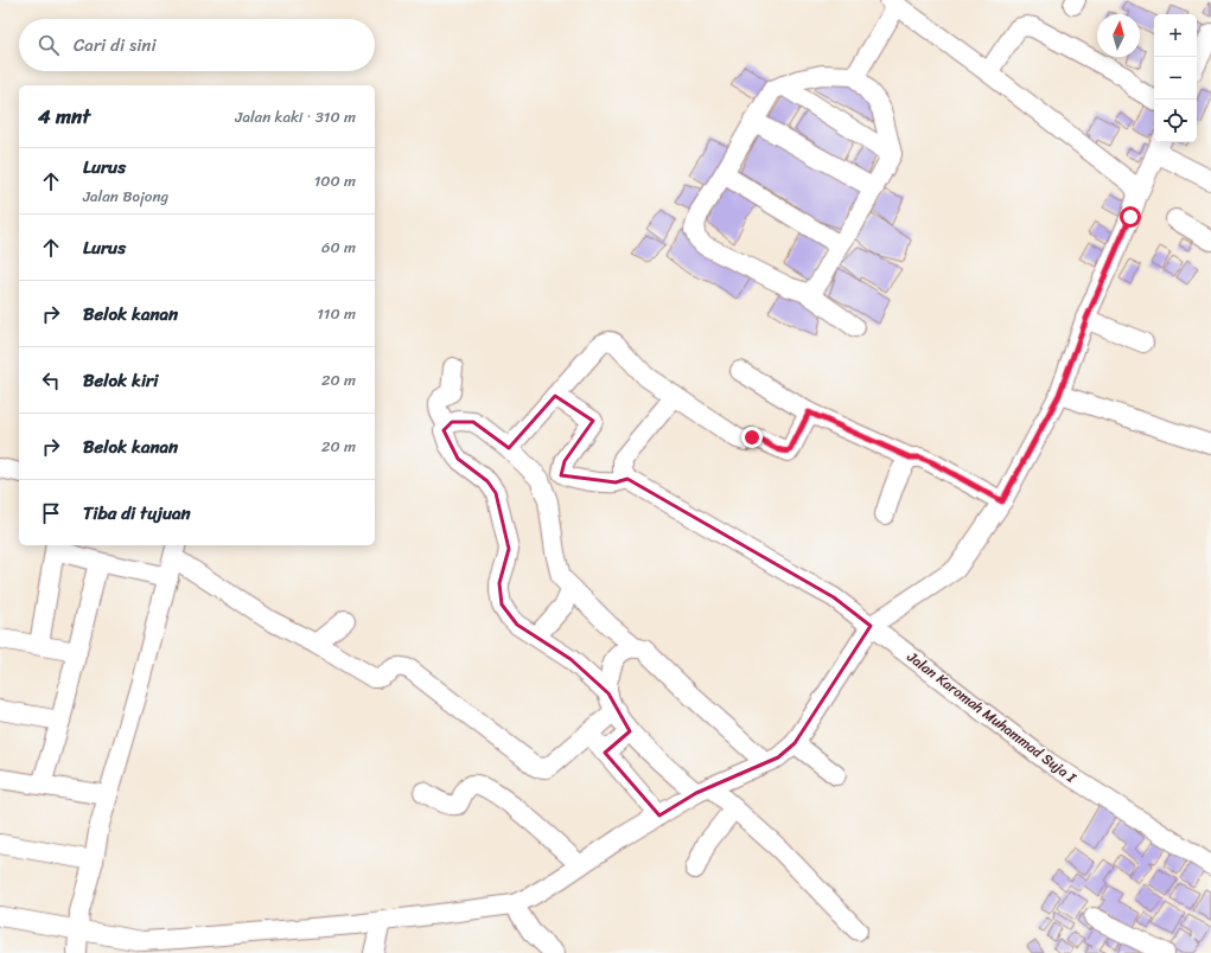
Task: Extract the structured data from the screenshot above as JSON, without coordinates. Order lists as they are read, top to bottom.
{
  "streets": {
    "street": ["Jalan Karomah Muhammad Suja I"]
  },
  "north": "top",
  "page": {
    "map_buttons": ["+", "−"],
    "search": "Cari di sini",
    "heading": ["4 mnt", "Jalan kaki · 310 m"],
    "list": [
      ["Lurus", "Jalan Bojong", "100 m"],
      ["Lurus", "60 m"],
      ["Belok kanan", "110 m"],
      ["Belok kiri", "20 m"],
      ["Belok kanan", "20 m"],
      "Tiba di tujuan"
    ]
  }
}
